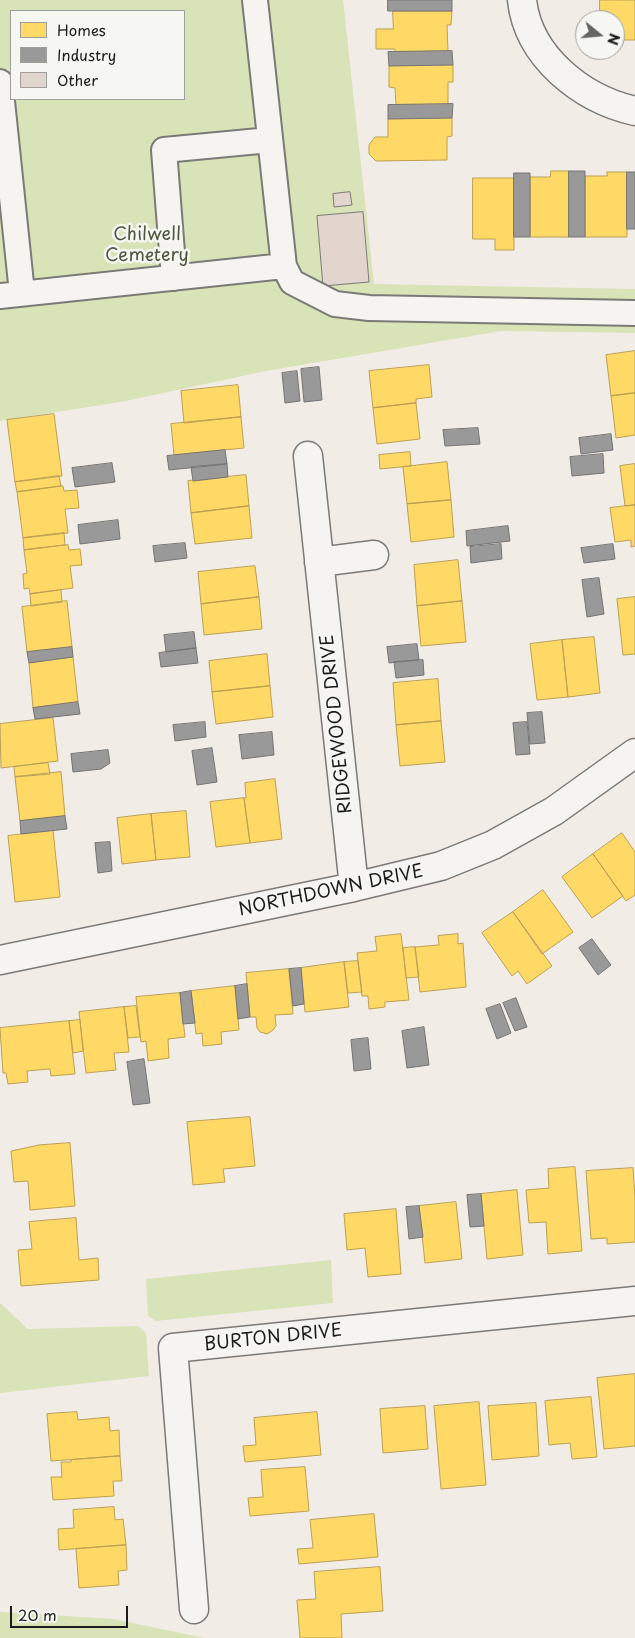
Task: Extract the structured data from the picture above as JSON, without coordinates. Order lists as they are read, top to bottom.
{
  "streets": {
    "street": ["RIDGEWOOD DRIVE", "NORTHDOWN DRIVE", "BURTON DRIVE"]
  },
  "crossings": [
    ["RIDGEWOOD DRIVE", "NORTHDOWN DRIVE"]
  ],
  "parks": ["Chilwell Cemetery"],
  "legend": ["Homes", "Industry", "Other"],
  "scale_bar": "20 m",
  "north": "right"
}
